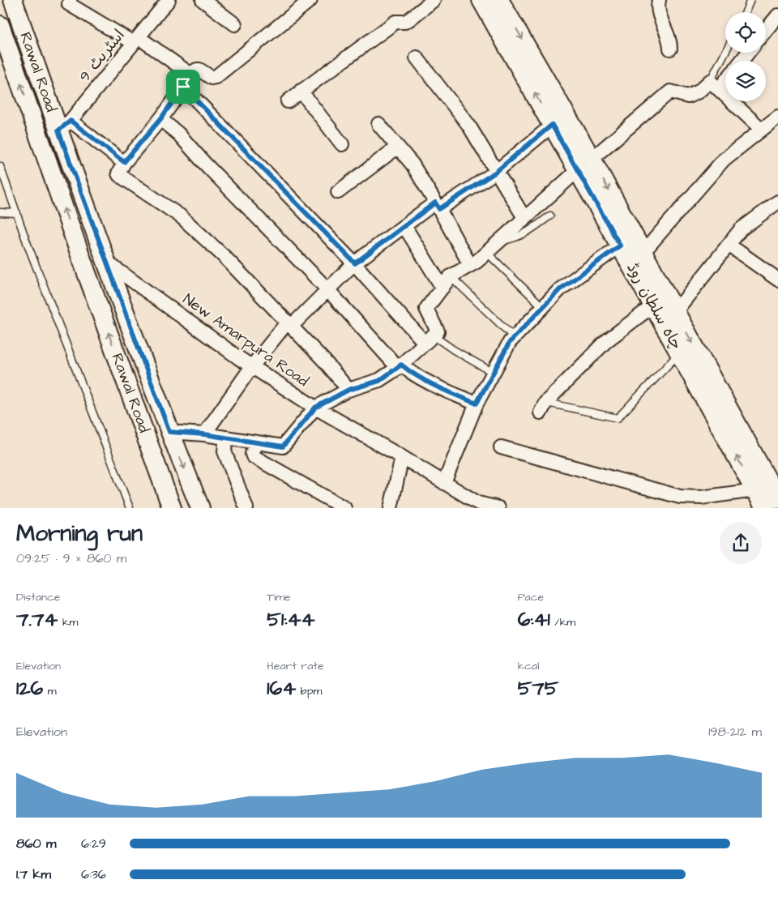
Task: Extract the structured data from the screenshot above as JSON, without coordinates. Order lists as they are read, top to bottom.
{
  "streets": {
    "main road": ["Rawal Road", "چاہ سلطان روڈ"],
    "street": ["اسٹریٹ 9", "New Amarpura Road"]
  },
  "crossings": [
    ["اسٹریٹ 9", "Rawal Road"],
    ["Rawal Road", "New Amarpura Road"]
  ],
  "page": {
    "heading": ["Morning run", "09:25 · 9 × 860 m"],
    "stats": [
      ["Distance", "7.74 km"],
      ["Time", "51:44"],
      ["Pace", "6:41 /km"],
      ["Elevation", "126 m"],
      ["Heart rate", "164 bpm"],
      ["kcal", "575"]
    ],
    "chart": ["Elevation", "198–212 m"],
    "list": [
      {
        "name": "860 m",
        "note": "6:29"
      },
      {
        "name": "1.7 km",
        "note": "6:36"
      }
    ]
  }
}
